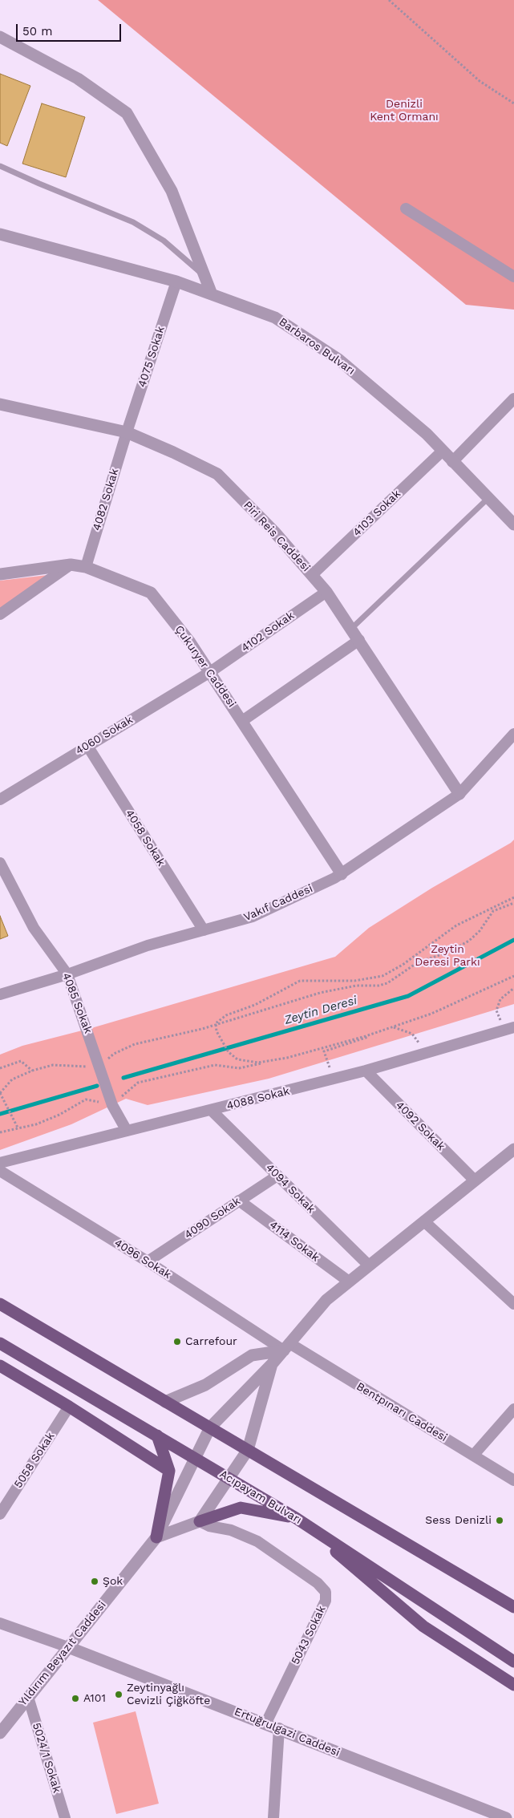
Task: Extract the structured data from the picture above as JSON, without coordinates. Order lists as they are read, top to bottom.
{
  "streets": {
    "main road": ["Acıpayam Bulvarı"],
    "street": [
      "Barbaros Bulvarı",
      "4075 Sokak",
      "4082 Sokak",
      "4103 Sokak",
      "Piri Reis Caddesi",
      "4102 Sokak",
      "Çukuryer Caddesi",
      "4060 Sokak",
      "4058 Sokak",
      "Vakıf Caddesi",
      "4085 Sokak",
      "4088 Sokak",
      "4092 Sokak",
      "4094 Sokak",
      "4090 Sokak",
      "4114 Sokak",
      "4096 Sokak",
      "Bentpınarı Caddesi",
      "5058 Sokak",
      "5043 Sokak",
      "Yıldırım Beyazıt Caddesi",
      "Ertuğrulgazi Caddesi",
      "5024/1 Sokak"
    ]
  },
  "crossings": [
    ["Barbaros Bulvarı", "4075 Sokak"],
    ["Barbaros Bulvarı", "4103 Sokak"],
    ["4075 Sokak", "4082 Sokak"],
    ["4075 Sokak", "Piri Reis Caddesi"],
    ["4082 Sokak", "Piri Reis Caddesi"],
    ["4082 Sokak", "Çukuryer Caddesi"],
    ["4103 Sokak", "Piri Reis Caddesi"],
    ["Piri Reis Caddesi", "4102 Sokak"],
    ["Piri Reis Caddesi", "Vakıf Caddesi"],
    ["4102 Sokak", "Çukuryer Caddesi"],
    ["4102 Sokak", "4060 Sokak"],
    ["Çukuryer Caddesi", "4060 Sokak"],
    ["Çukuryer Caddesi", "Vakıf Caddesi"],
    ["4060 Sokak", "4058 Sokak"],
    ["4058 Sokak", "Vakıf Caddesi"],
    ["Vakıf Caddesi", "4085 Sokak"],
    ["4085 Sokak", "4088 Sokak"],
    ["4088 Sokak", "4092 Sokak"],
    ["4088 Sokak", "4094 Sokak"],
    ["4092 Sokak", "Yıldırım Beyazıt Caddesi"],
    ["4094 Sokak", "4090 Sokak"],
    ["4094 Sokak", "Yıldırım Beyazıt Caddesi"],
    ["4090 Sokak", "4114 Sokak"],
    ["4090 Sokak", "4096 Sokak"],
    ["4114 Sokak", "Yıldırım Beyazıt Caddesi"],
    ["4096 Sokak", "Bentpınarı Caddesi"],
    ["4096 Sokak", "Yıldırım Beyazıt Caddesi"],
    ["Bentpınarı Caddesi", "Yıldırım Beyazıt Caddesi"],
    ["Acıpayam Bulvarı", "Yıldırım Beyazıt Caddesi"],
    ["5043 Sokak", "Ertuğrulgazi Caddesi"],
    ["Yıldırım Beyazıt Caddesi", "Ertuğrulgazi Caddesi"],
    ["Yıldırım Beyazıt Caddesi", "5024/1 Sokak"]
  ],
  "water": ["Zeytin Deresi"],
  "parks": ["Denizli Kent Ormanı", "Zeytin Deresi Parkı"],
  "places": [
    "Carrefour",
    "Sess Denizli",
    "Şok",
    "Zeytinyağlı Cevizli Çiğköfte",
    "A101"
  ],
  "scale_bar": "50 m"
}
